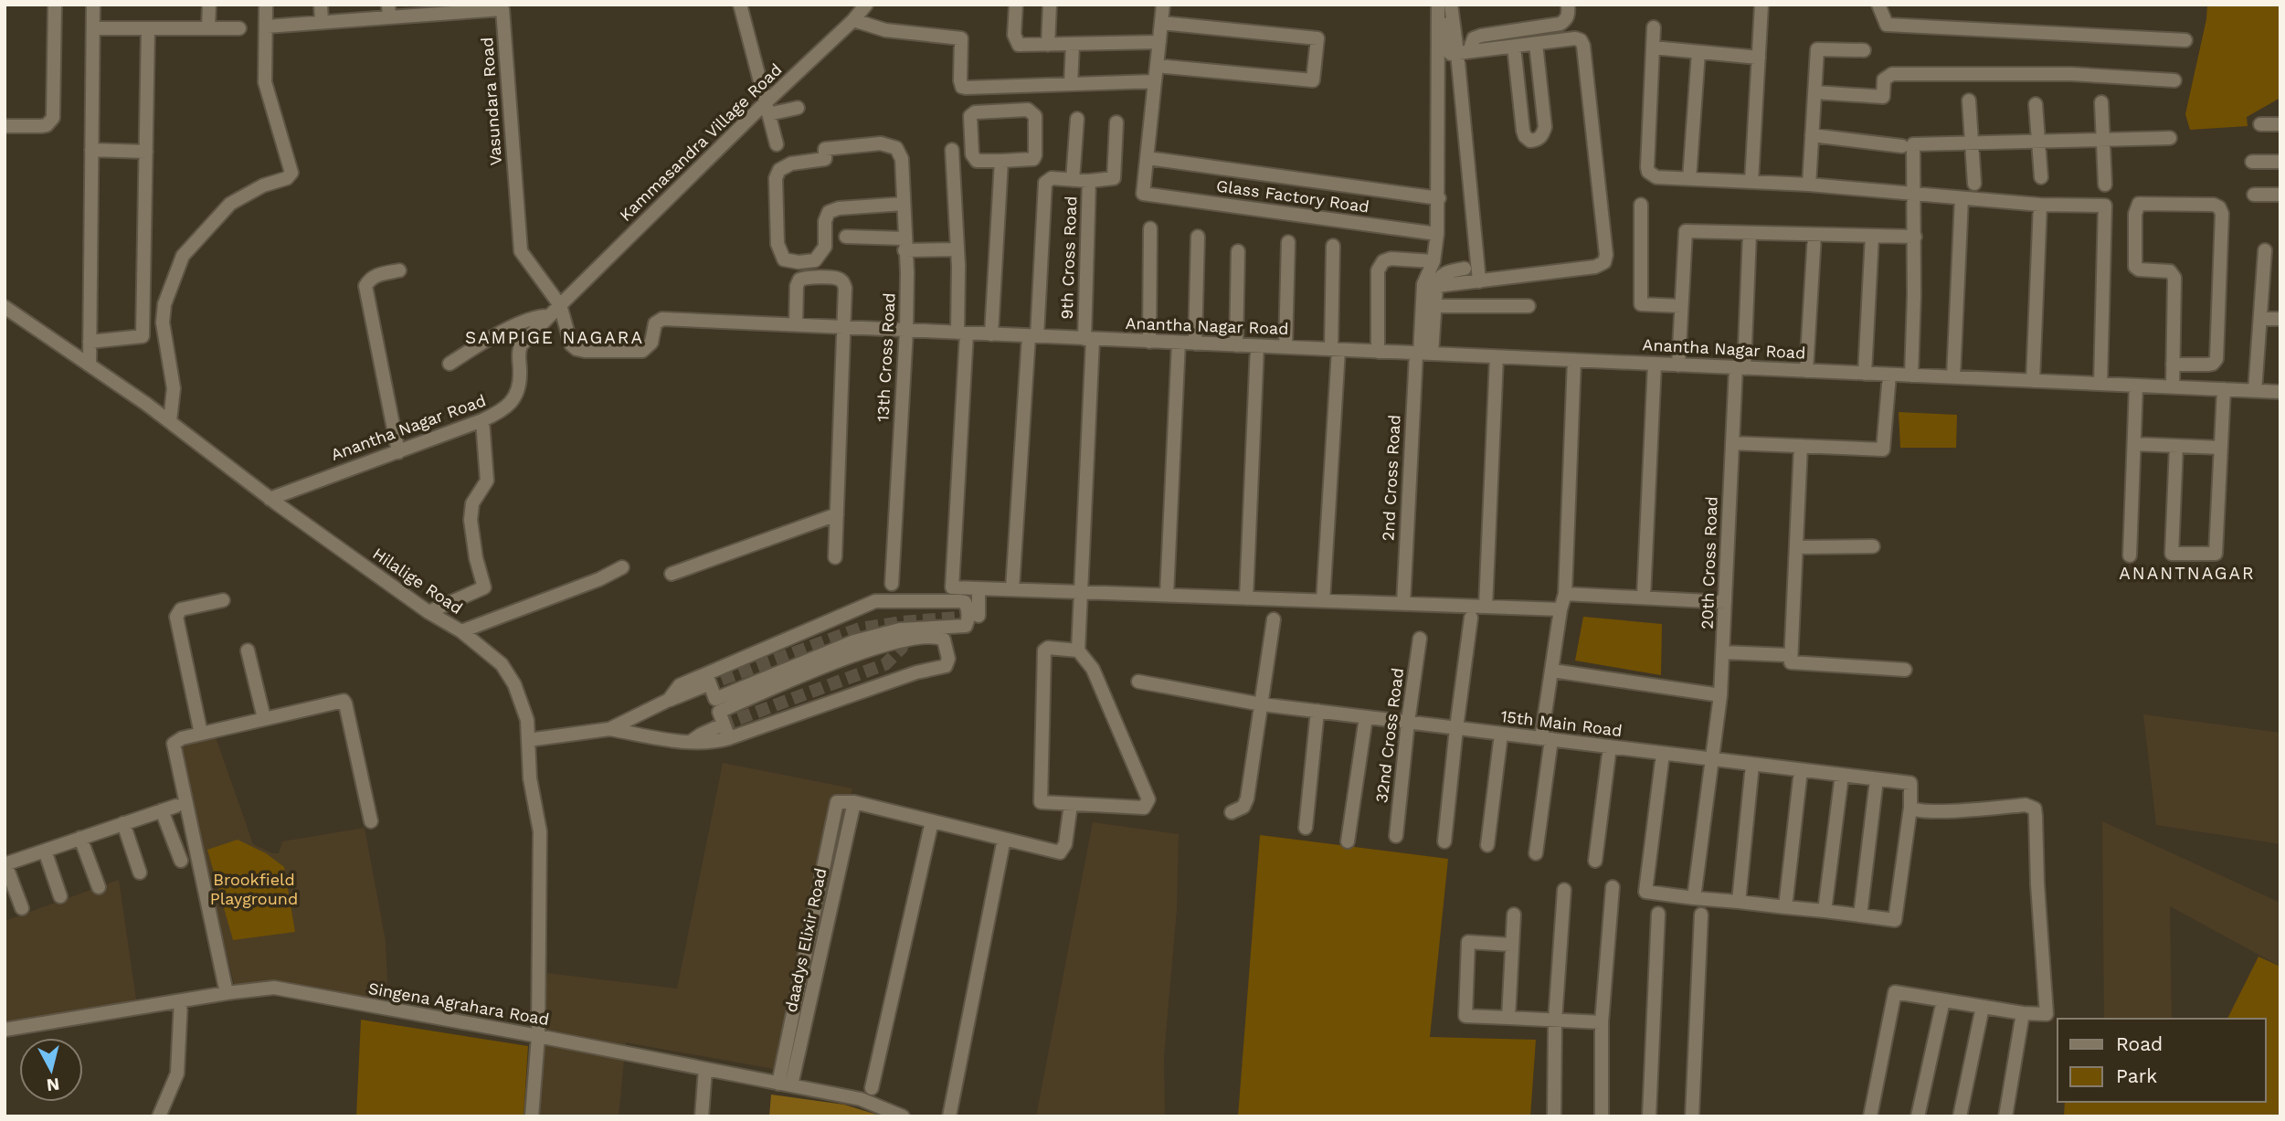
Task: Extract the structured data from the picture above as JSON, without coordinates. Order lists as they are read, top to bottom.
{
  "streets": {
    "street": [
      "Vasundara Road",
      "Kammasandra Village Road",
      "Glass Factory Road",
      "9th Cross Road",
      "Anantha Nagar Road",
      "13th Cross Road",
      "2nd Cross Road",
      "20th Cross Road",
      "Hilalige Road",
      "15th Main Road",
      "32nd Cross Road",
      "daadys Elixir Road",
      "Singena Agrahara Road"
    ]
  },
  "crossings": [
    ["Vasundara Road", "Kammasandra Village Road"],
    ["Vasundara Road", "Anantha Nagar Road"],
    ["Kammasandra Village Road", "Anantha Nagar Road"],
    ["9th Cross Road", "Anantha Nagar Road"],
    ["Anantha Nagar Road", "13th Cross Road"],
    ["Anantha Nagar Road", "2nd Cross Road"],
    ["Anantha Nagar Road", "20th Cross Road"],
    ["Anantha Nagar Road", "Hilalige Road"],
    ["20th Cross Road", "15th Main Road"],
    ["Hilalige Road", "Singena Agrahara Road"],
    ["15th Main Road", "32nd Cross Road"],
    ["daadys Elixir Road", "Singena Agrahara Road"]
  ],
  "districts": ["SAMPIGE NAGARA", "ANANTNAGAR"],
  "parks": ["Brookfield Playground"],
  "legend": ["Road", "Park"],
  "north": "bottom"
}
